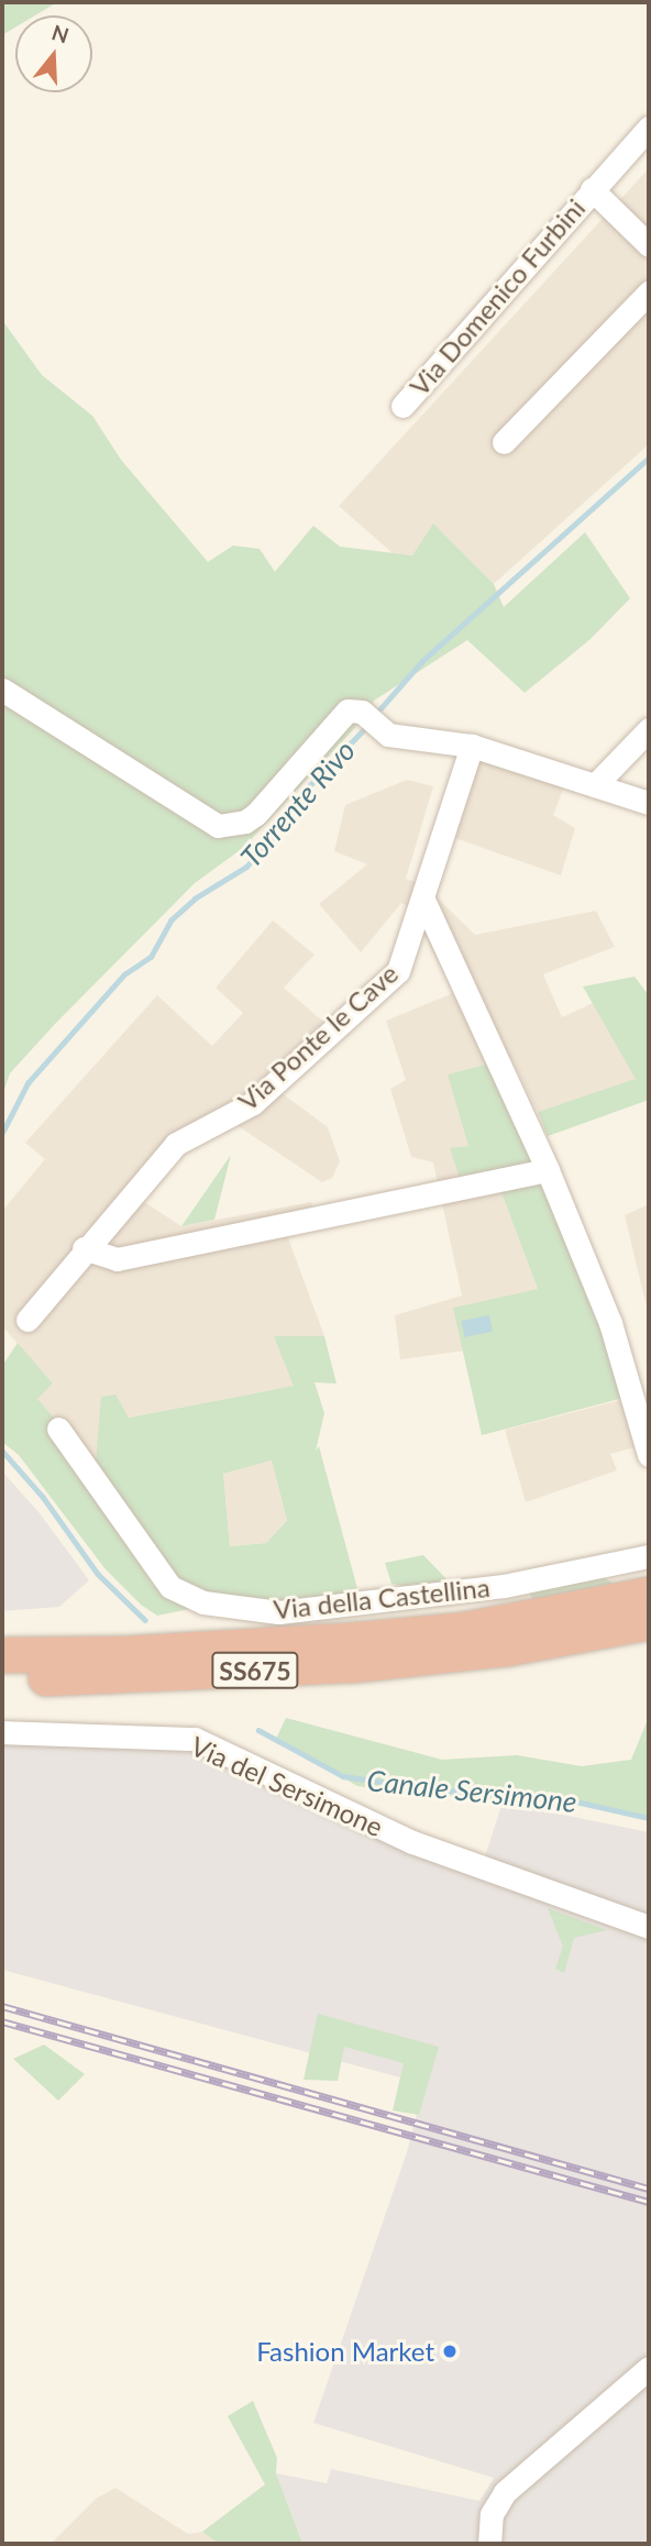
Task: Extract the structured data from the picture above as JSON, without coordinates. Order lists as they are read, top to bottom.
{
  "streets": {
    "highway": ["SS675"],
    "street": [
      "Via Domenico Furbini",
      "Via Ponte le Cave",
      "Via della Castellina",
      "Via del Sersimone"
    ]
  },
  "water": ["Torrente Rivo", "Canale Sersimone"],
  "places": ["Fashion Market"],
  "north": "top"
}
